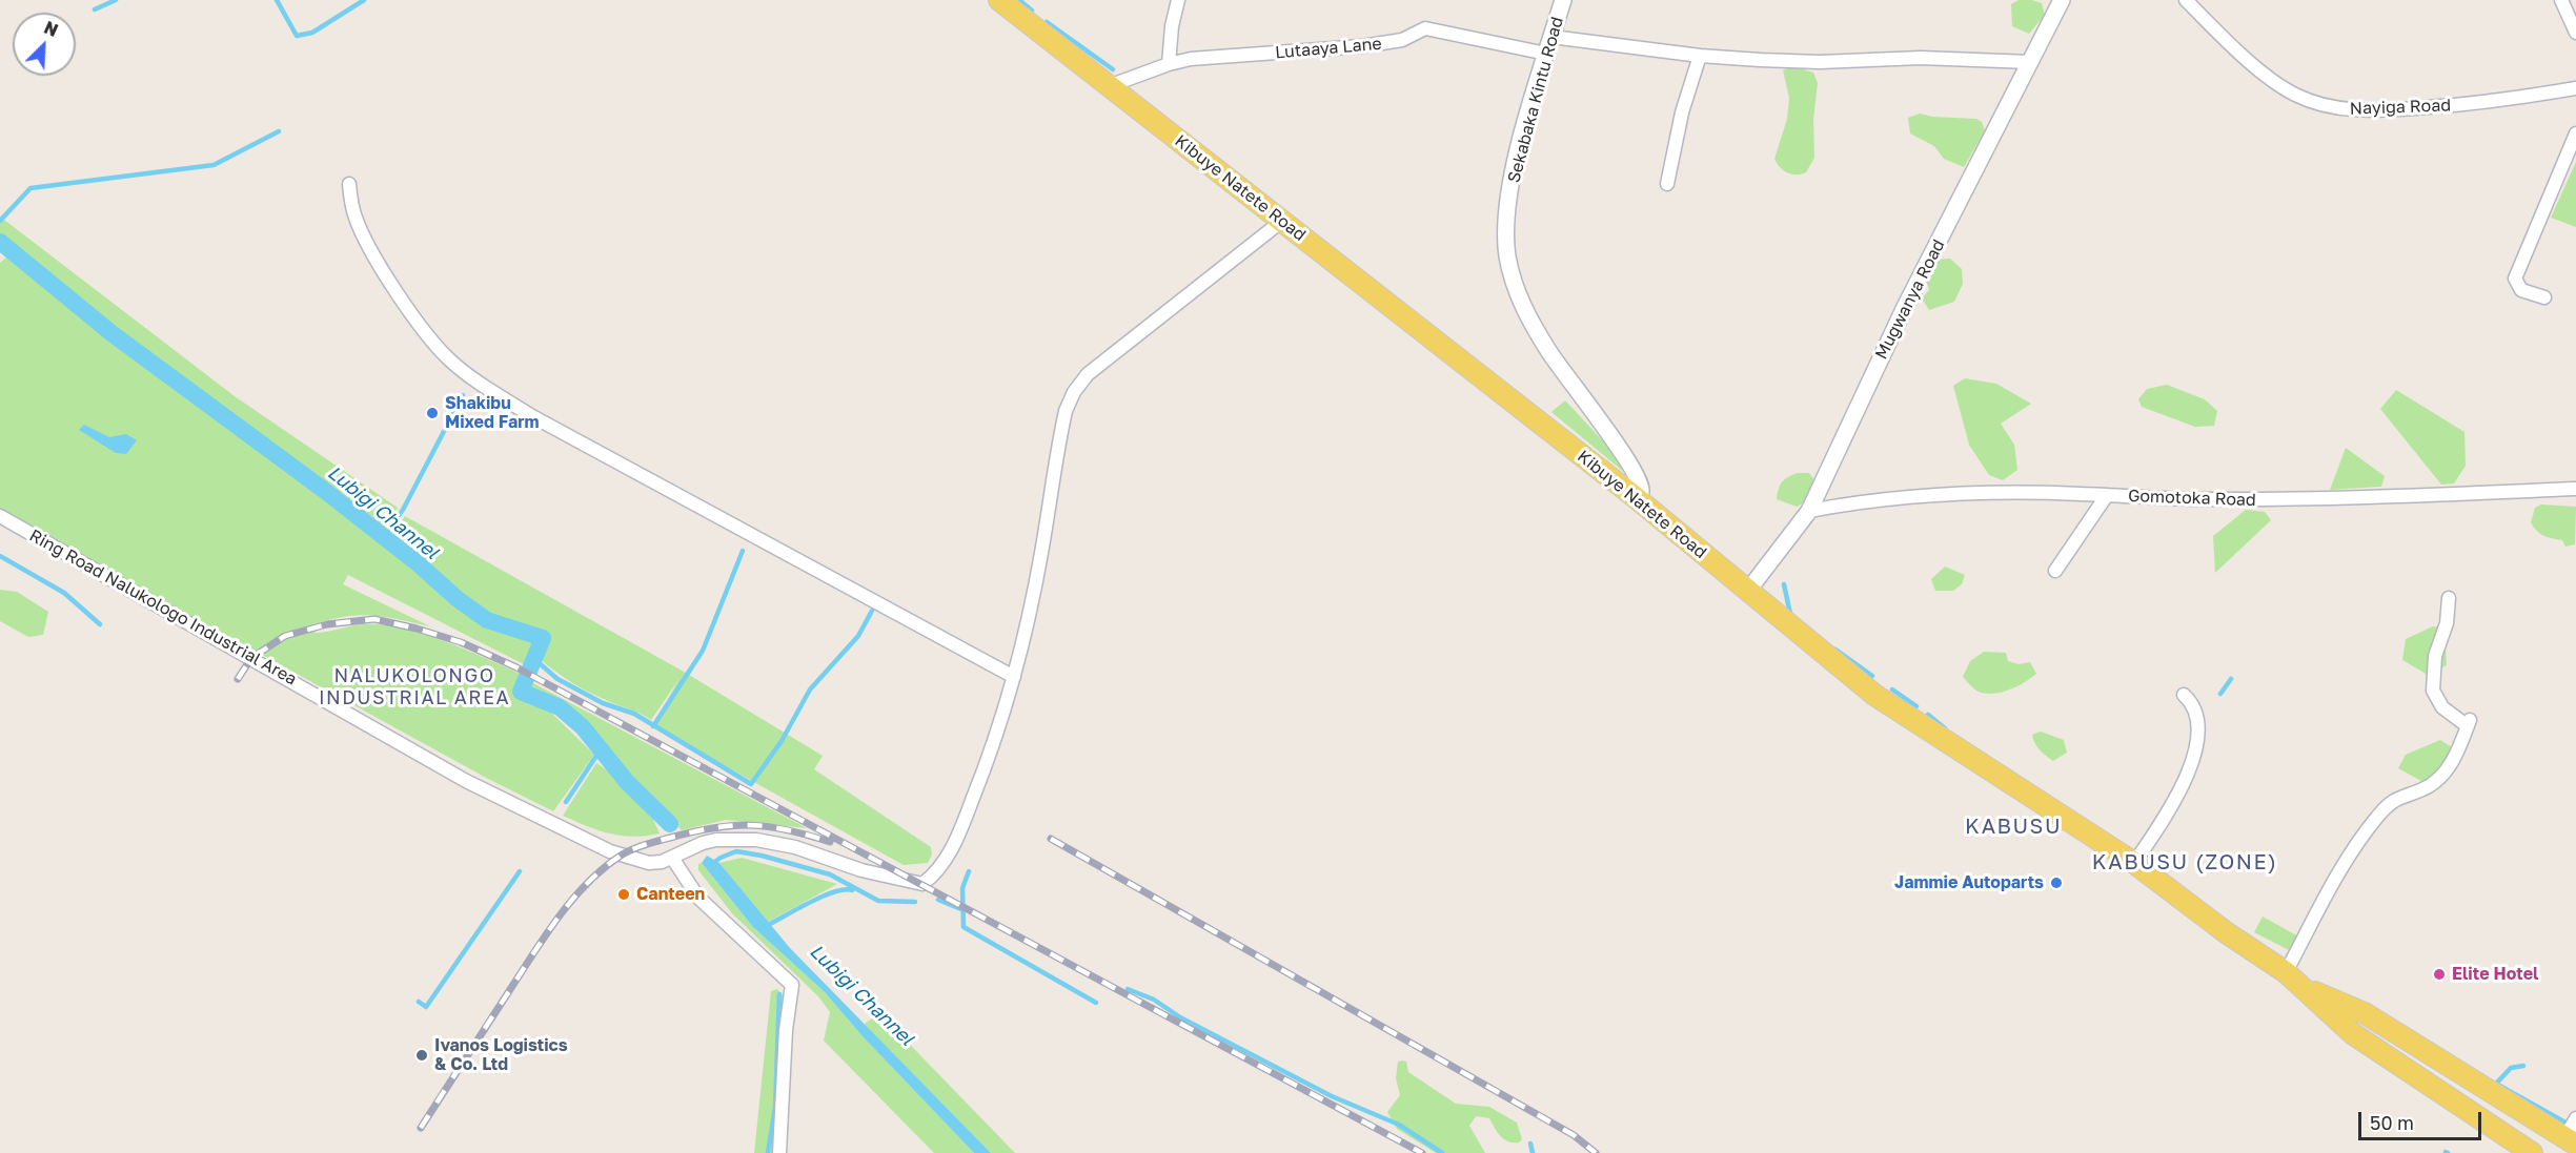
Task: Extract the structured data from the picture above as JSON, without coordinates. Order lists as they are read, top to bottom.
{
  "streets": {
    "main road": ["Kibuye Natete Road"],
    "street": [
      "Lutaaya Lane",
      "Sekabaka Kintu Road",
      "Nayiga Road",
      "Mugwanya Road",
      "Gomotoka Road",
      "Ring Road Nalukologo Industrial Area"
    ]
  },
  "crossings": [
    ["Lutaaya Lane", "Sekabaka Kintu Road"],
    ["Lutaaya Lane", "Kibuye Natete Road"],
    ["Sekabaka Kintu Road", "Kibuye Natete Road"],
    ["Kibuye Natete Road", "Mugwanya Road"],
    ["Kibuye Natete Road", "Ring Road Nalukologo Industrial Area"],
    ["Mugwanya Road", "Gomotoka Road"]
  ],
  "districts": ["NALUKOLONGO INDUSTRIAL AREA", "KABUSU", "KABUSU (ZONE)"],
  "water": ["Lubigi Channel"],
  "places": [
    "Shakibu Mixed Farm",
    "Jammie Autoparts",
    "Canteen",
    "Elite Hotel",
    "Ivanos Logistics & Co. Ltd"
  ],
  "scale_bar": "50 m",
  "north": "top right"
}
